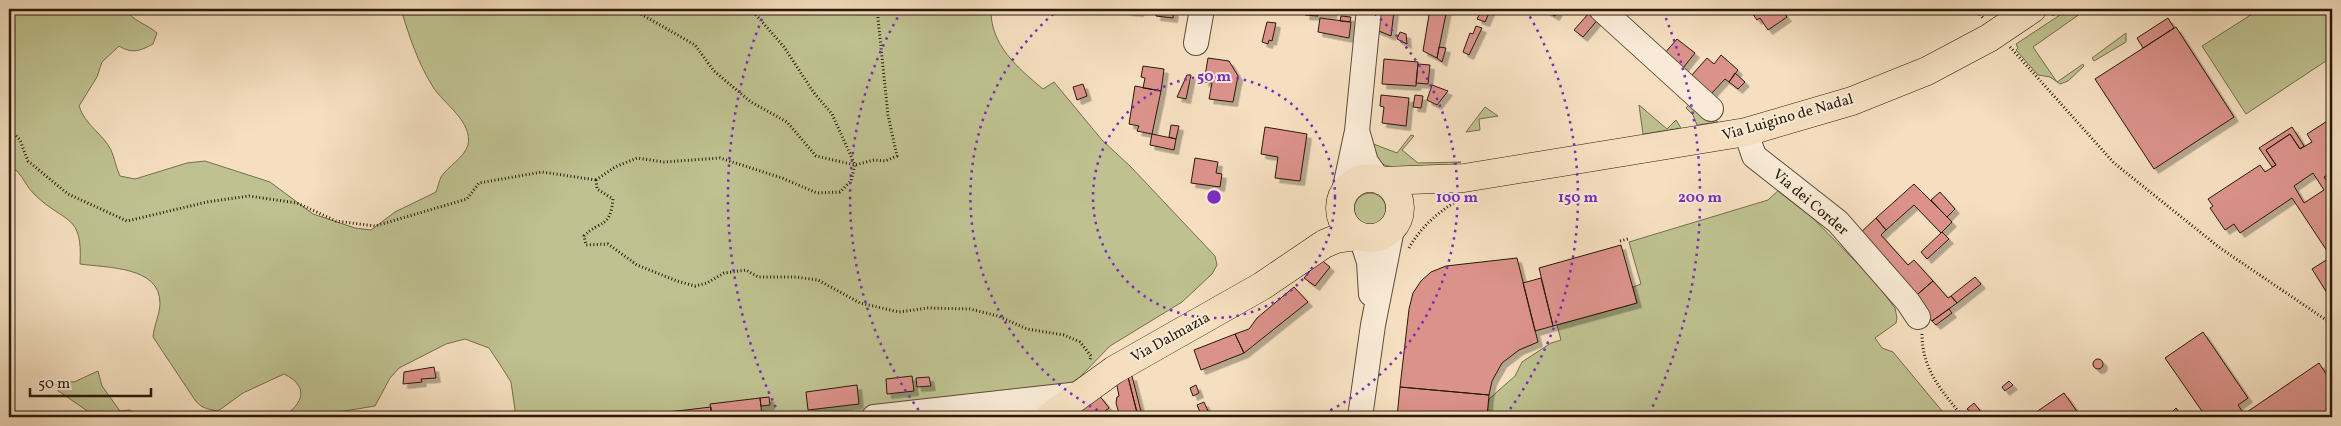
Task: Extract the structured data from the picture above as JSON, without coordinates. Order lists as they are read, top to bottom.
{
  "streets": {
    "main road": ["Via Luigino de Nadal", "Via Dalmazia"],
    "street": ["Via dei Corder"]
  },
  "crossings": [
    ["Via Luigino de Nadal", "Via dei Corder"],
    ["Via Luigino de Nadal", "Via Dalmazia"]
  ],
  "scale_bar": "50 m",
  "rings": [
    "50 m",
    "100 m",
    "150 m",
    "200 m"
  ]
}
